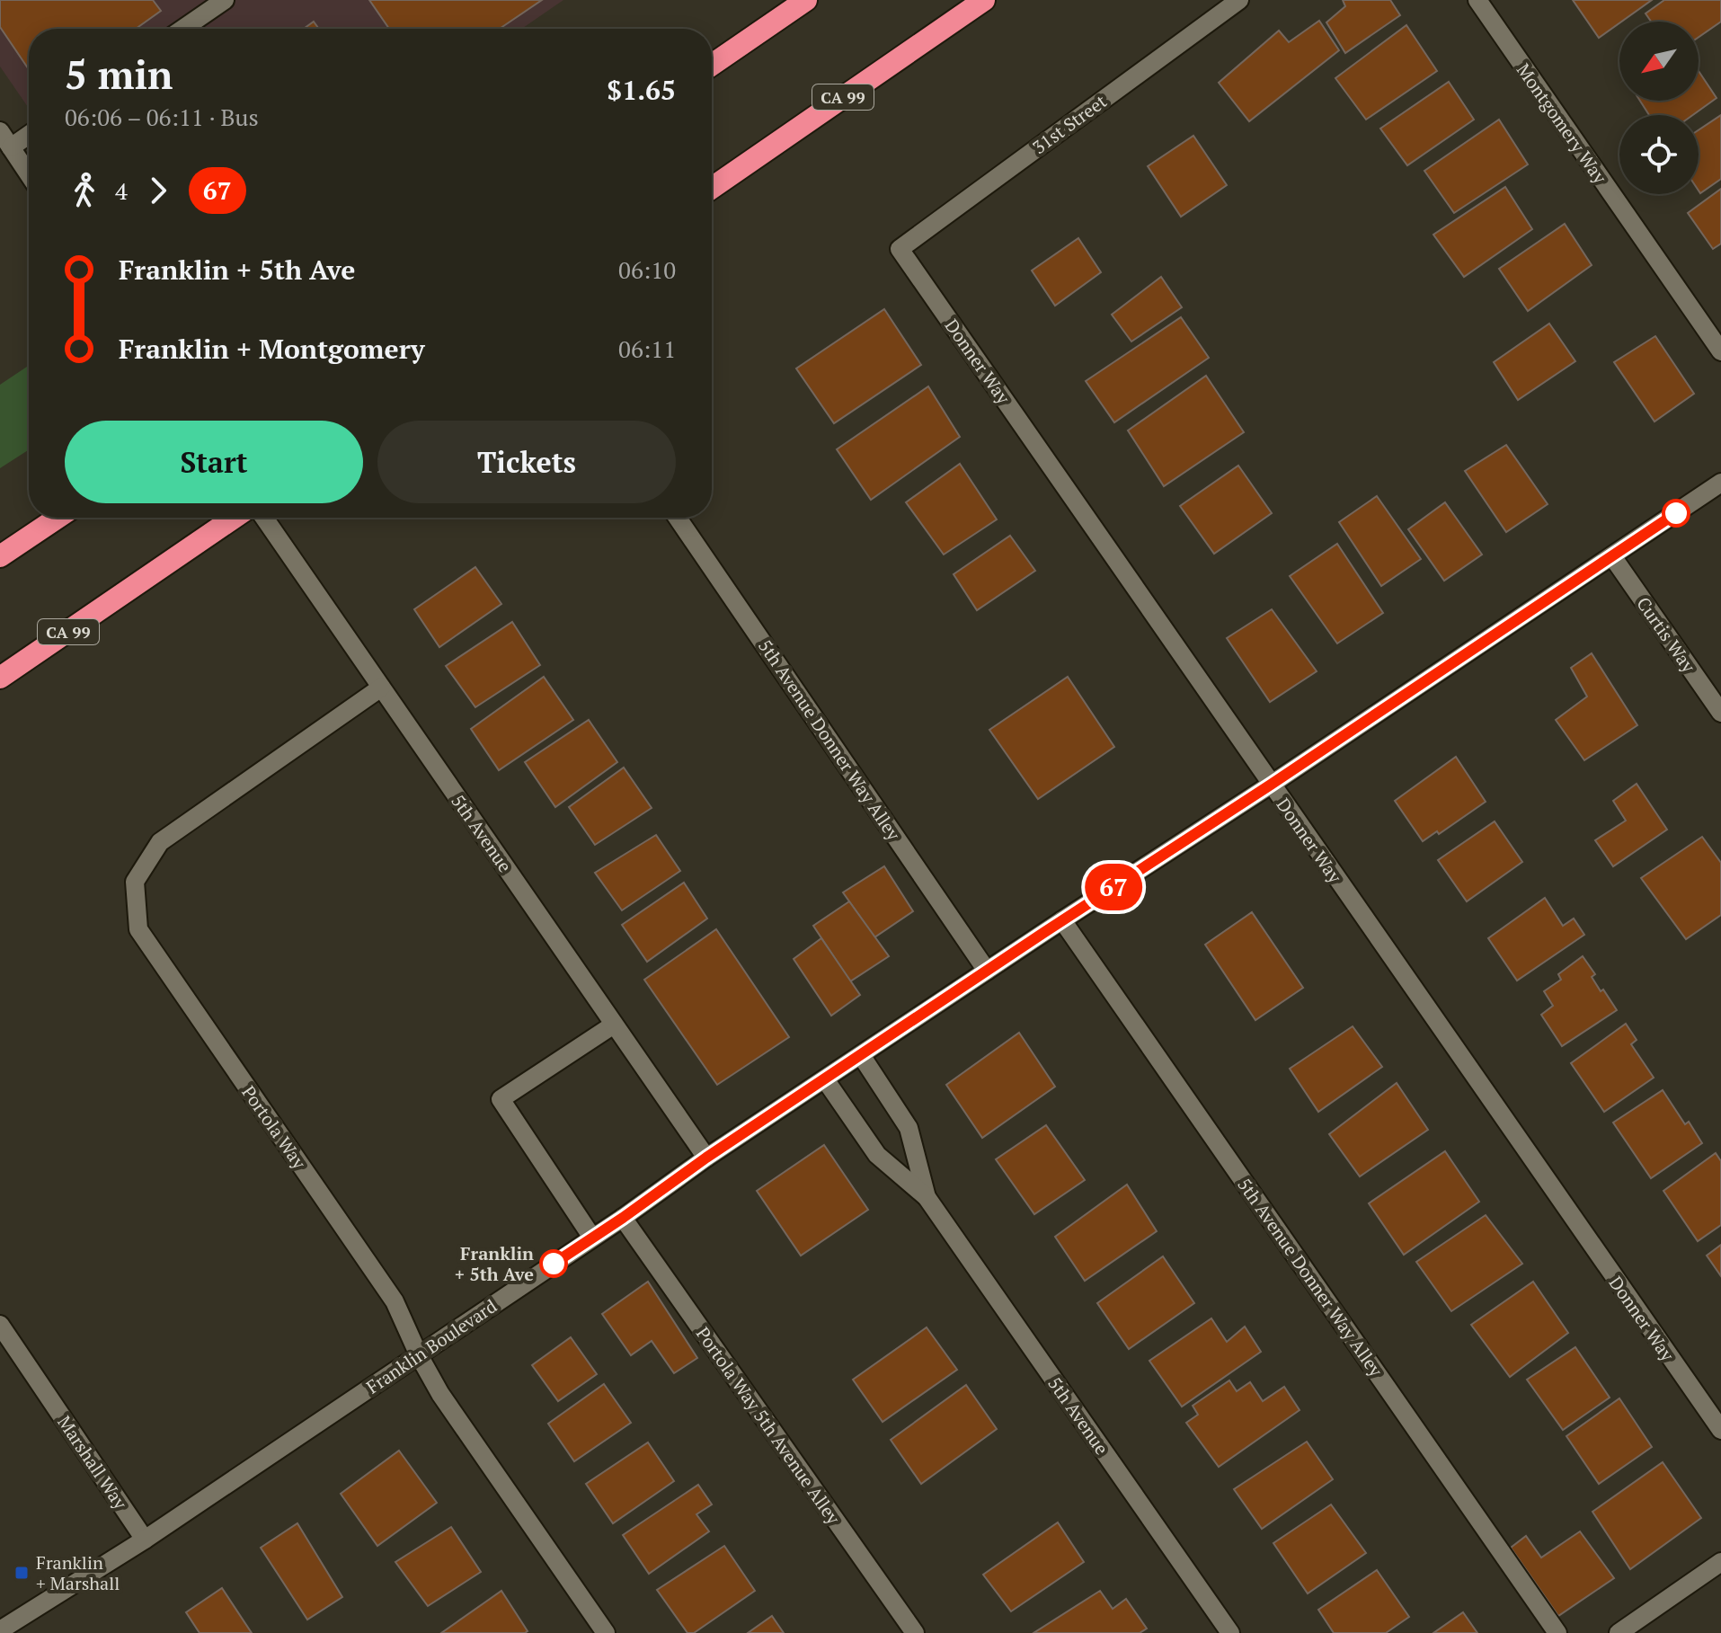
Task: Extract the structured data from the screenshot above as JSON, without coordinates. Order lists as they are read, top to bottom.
{
  "streets": {
    "highway": ["CA 99"],
    "street": [
      "Montgomery Way",
      "31st Street",
      "Donner Way",
      "Curtis Way",
      "5th Avenue Donner Way Alley",
      "5th Avenue",
      "Portola Way",
      "Franklin Boulevard",
      "Portola Way 5th Avenue Alley",
      "Marshall Way"
    ]
  },
  "crossings": [
    ["31st Street", "Donner Way"],
    ["Donner Way", "Franklin Boulevard"],
    ["Curtis Way", "Franklin Boulevard"],
    ["5th Avenue Donner Way Alley", "Franklin Boulevard"],
    ["5th Avenue", "Portola Way"],
    ["5th Avenue", "Franklin Boulevard"],
    ["Portola Way", "Franklin Boulevard"],
    ["Franklin Boulevard", "Portola Way 5th Avenue Alley"],
    ["Franklin Boulevard", "Marshall Way"]
  ],
  "places": {
    "other": ["Franklin + 5th Ave"],
    "transit": ["Franklin + Marshall"]
  },
  "lines": ["bus line 67"],
  "north": "bottom left",
  "page": {
    "on_map": "67",
    "heading": ["5 min", "06:06 – 06:11 · Bus", "$1.65"],
    "legs": ["4", "67"],
    "list": [
      {
        "name": "Franklin + 5th Ave",
        "value": "06:10"
      },
      {
        "name": "Franklin + Montgomery",
        "value": "06:11"
      }
    ],
    "buttons": ["Start", "Tickets"]
  }
}
